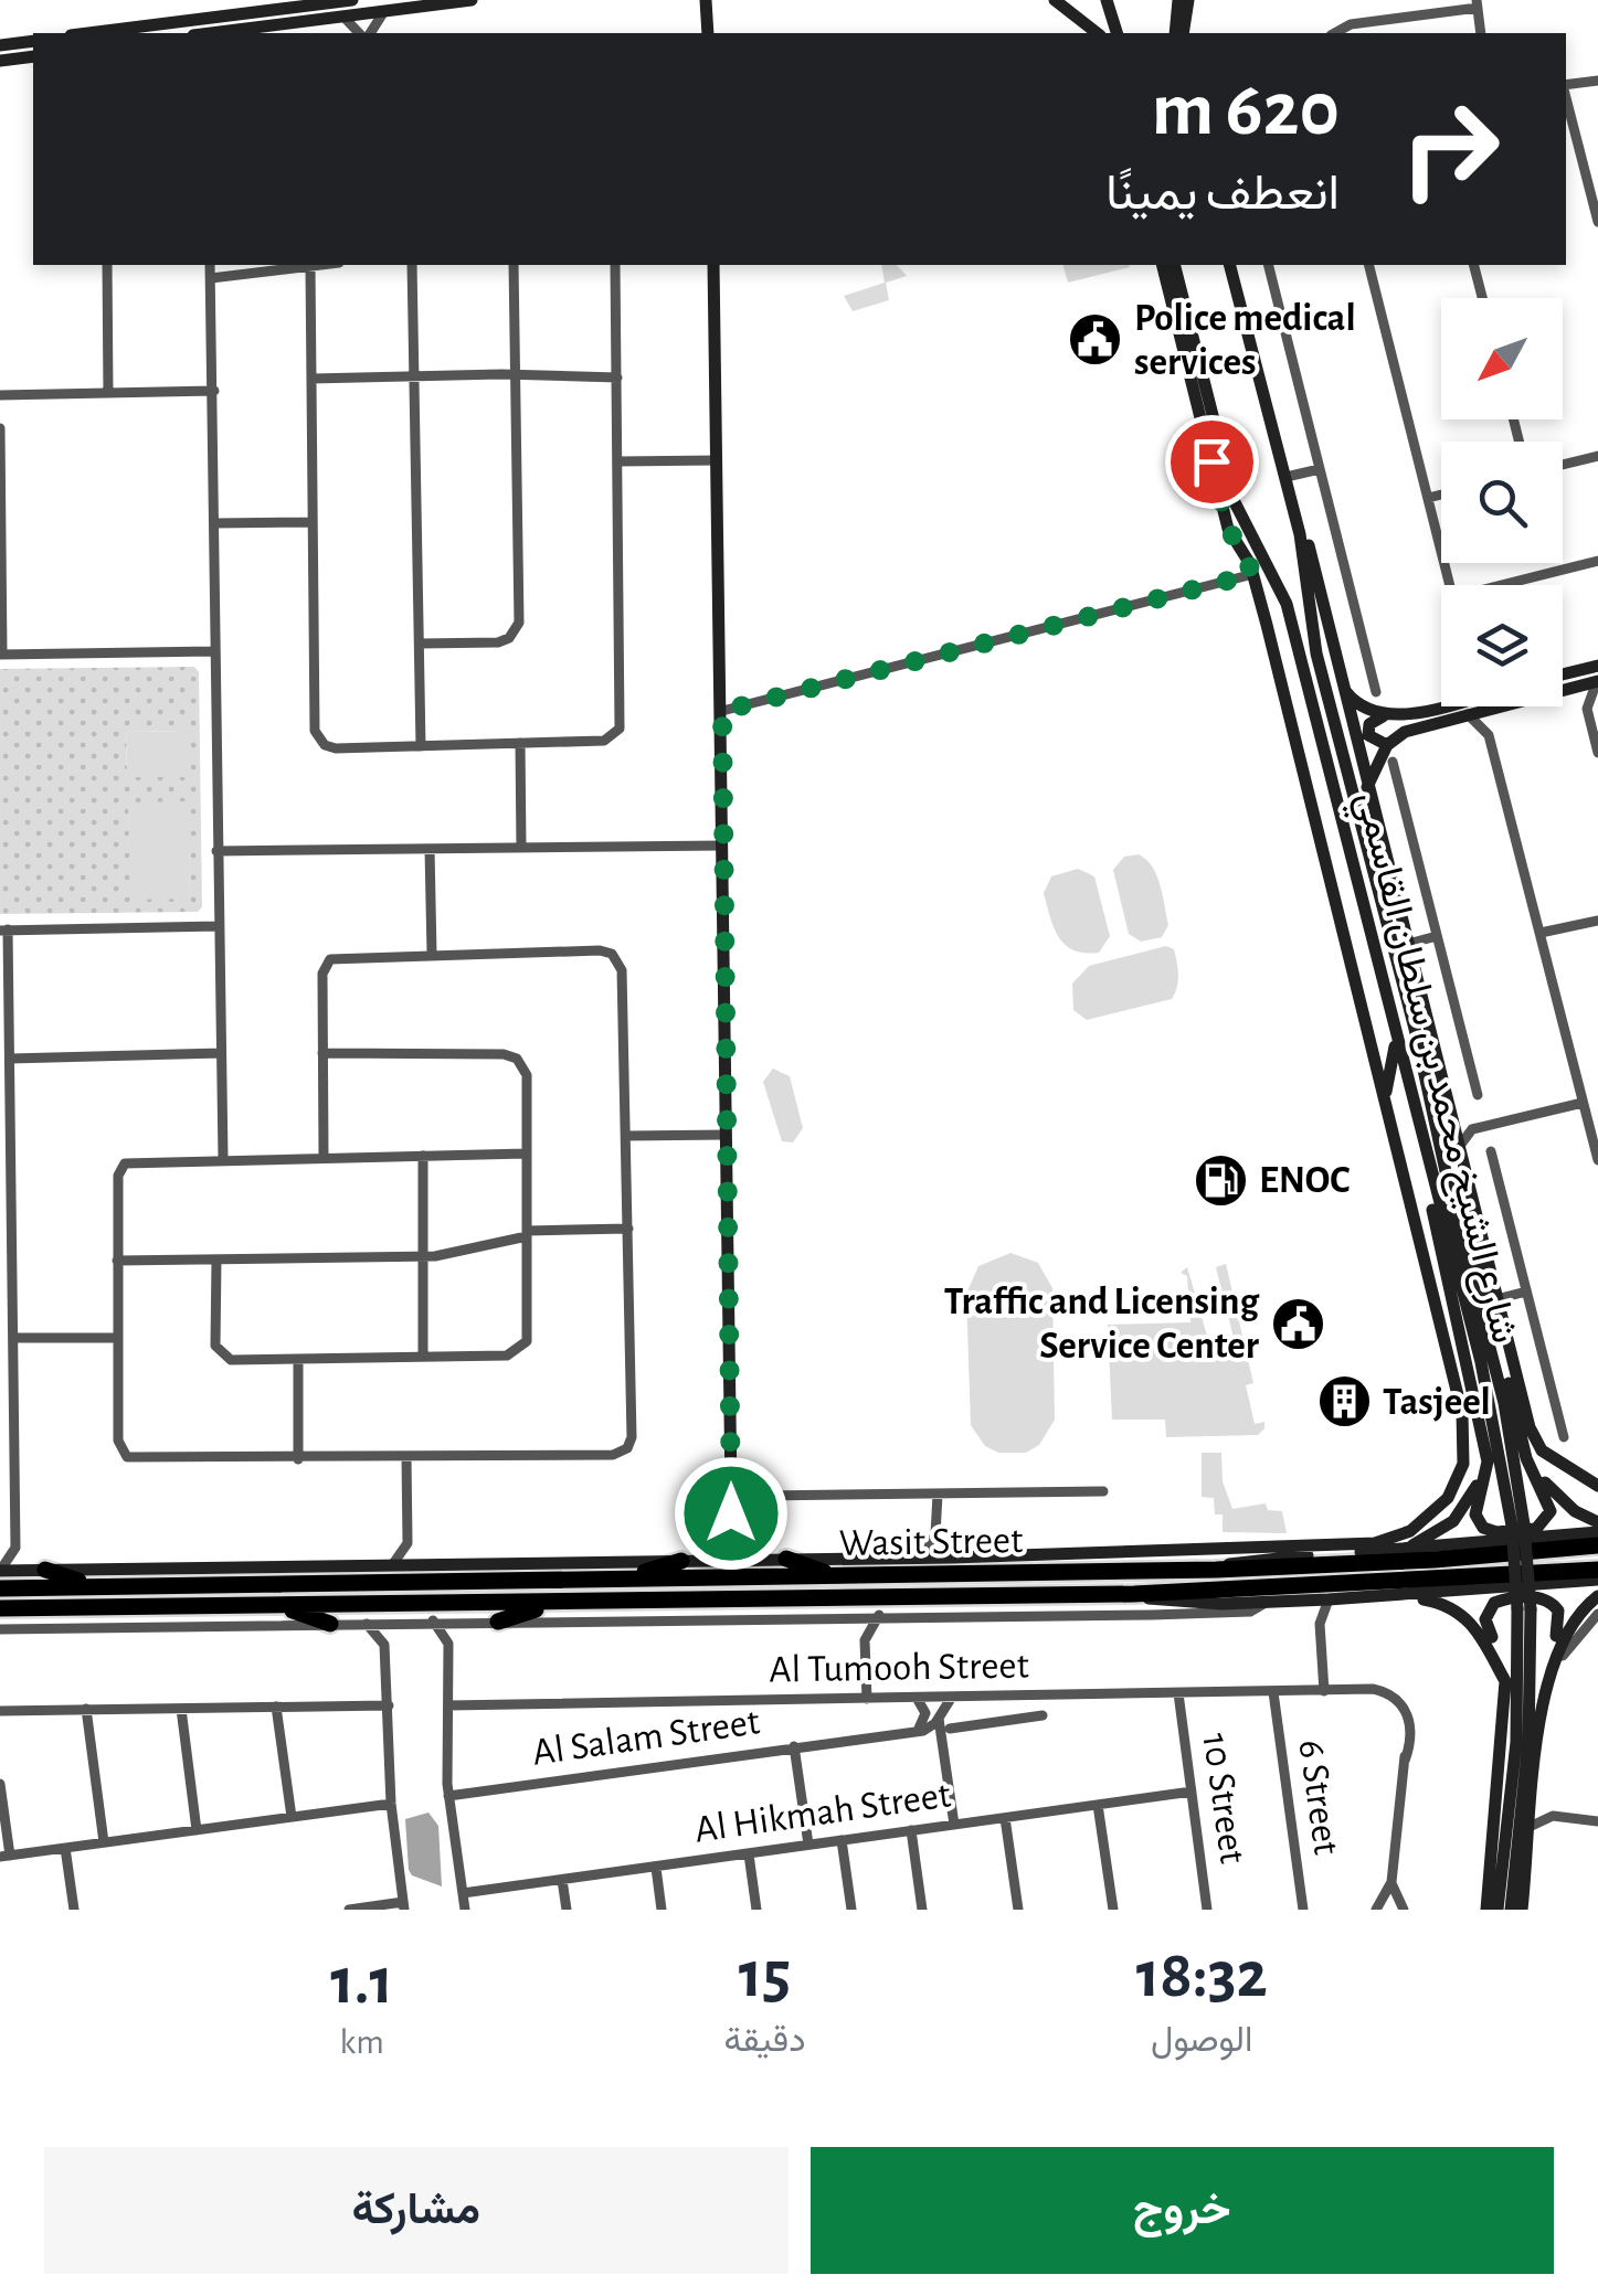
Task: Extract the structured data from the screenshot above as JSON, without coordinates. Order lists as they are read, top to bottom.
{
  "streets": {
    "highway": ["Wasit Street"],
    "street": [
      "شارع الشيخ محمد بن سلطان القاسمي",
      "Al Tumooh Street",
      "Al Salam Street",
      "6 Street",
      "10 Street",
      "Al Hikmah Street"
    ]
  },
  "crossings": [
    ["Al Tumooh Street", "6 Street"],
    ["Al Tumooh Street", "10 Street"],
    ["10 Street", "Al Hikmah Street"]
  ],
  "places": {
    "public building": ["Police medical services", "Traffic and Licensing Service Center"],
    "fuel station": ["ENOC"],
    "building": ["Tasjeel"]
  },
  "north": "bottom left",
  "page": {
    "turn": ["620 m", "انعطف يمينًا"],
    "eta": [
      "18:32",
      "الوصول",
      "15",
      "دقيقة",
      "1.1",
      "km"
    ],
    "buttons": ["خروج", "مشاركة"]
  }
}
